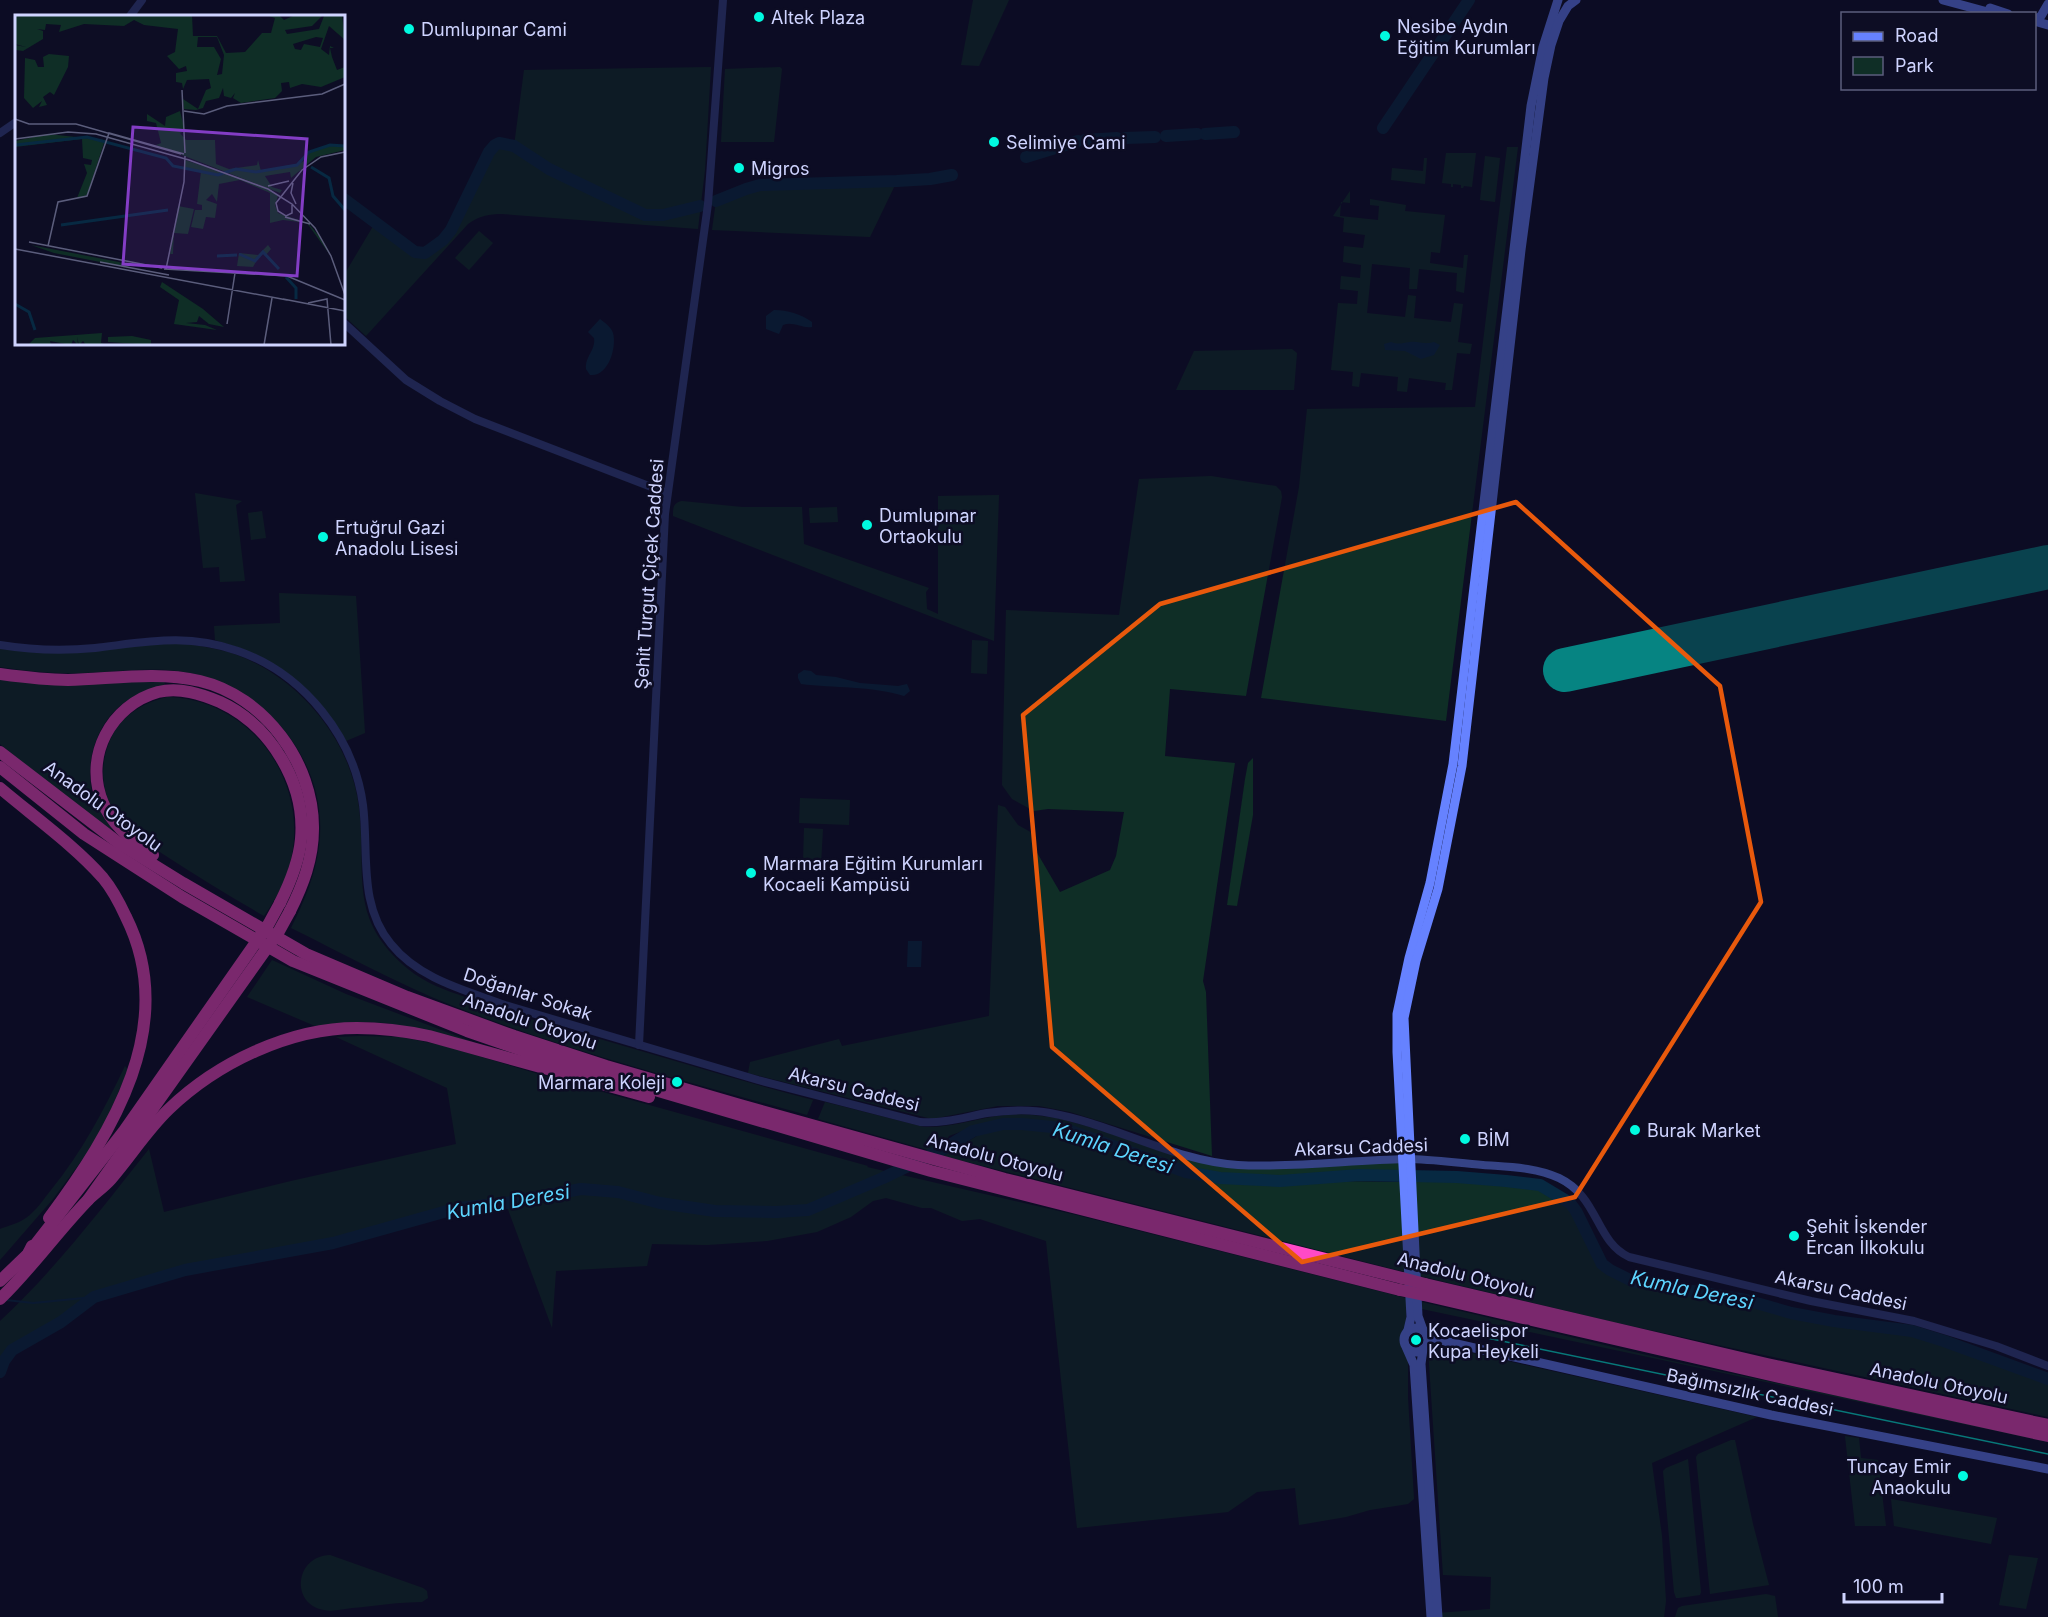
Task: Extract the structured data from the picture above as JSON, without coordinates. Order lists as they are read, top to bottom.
{
  "streets": {
    "highway": ["Anadolu Otoyolu"],
    "main road": ["Bağımsızlık Caddesi"],
    "street": ["Şehit Turgut Çiçek Caddesi", "Doğanlar Sokak", "Akarsu Caddesi"]
  },
  "crossings": [
    ["Şehit Turgut Çiçek Caddesi", "Doğanlar Sokak"],
    ["Şehit Turgut Çiçek Caddesi", "Akarsu Caddesi"],
    ["Doğanlar Sokak", "Akarsu Caddesi"]
  ],
  "water": ["Kumla Deresi"],
  "places": [
    "Altek Plaza",
    "Dumlupınar Cami",
    "Nesibe Aydın Eğitim Kurumları",
    "Selimiye Cami",
    "Migros",
    "Dumlupınar Ortaokulu",
    "Ertuğrul Gazi Anadolu Lisesi",
    "Marmara Eğitim Kurumları Kocaeli Kampüsü",
    "Marmara Koleji",
    "Burak Market",
    "BİM",
    "Şehit İskender Ercan İlkokulu",
    "Kocaelispor Kupa Heykeli",
    "Tuncay Emir Anaokulu"
  ],
  "legend": ["Road", "Park"],
  "scale_bar": "100 m"
}
